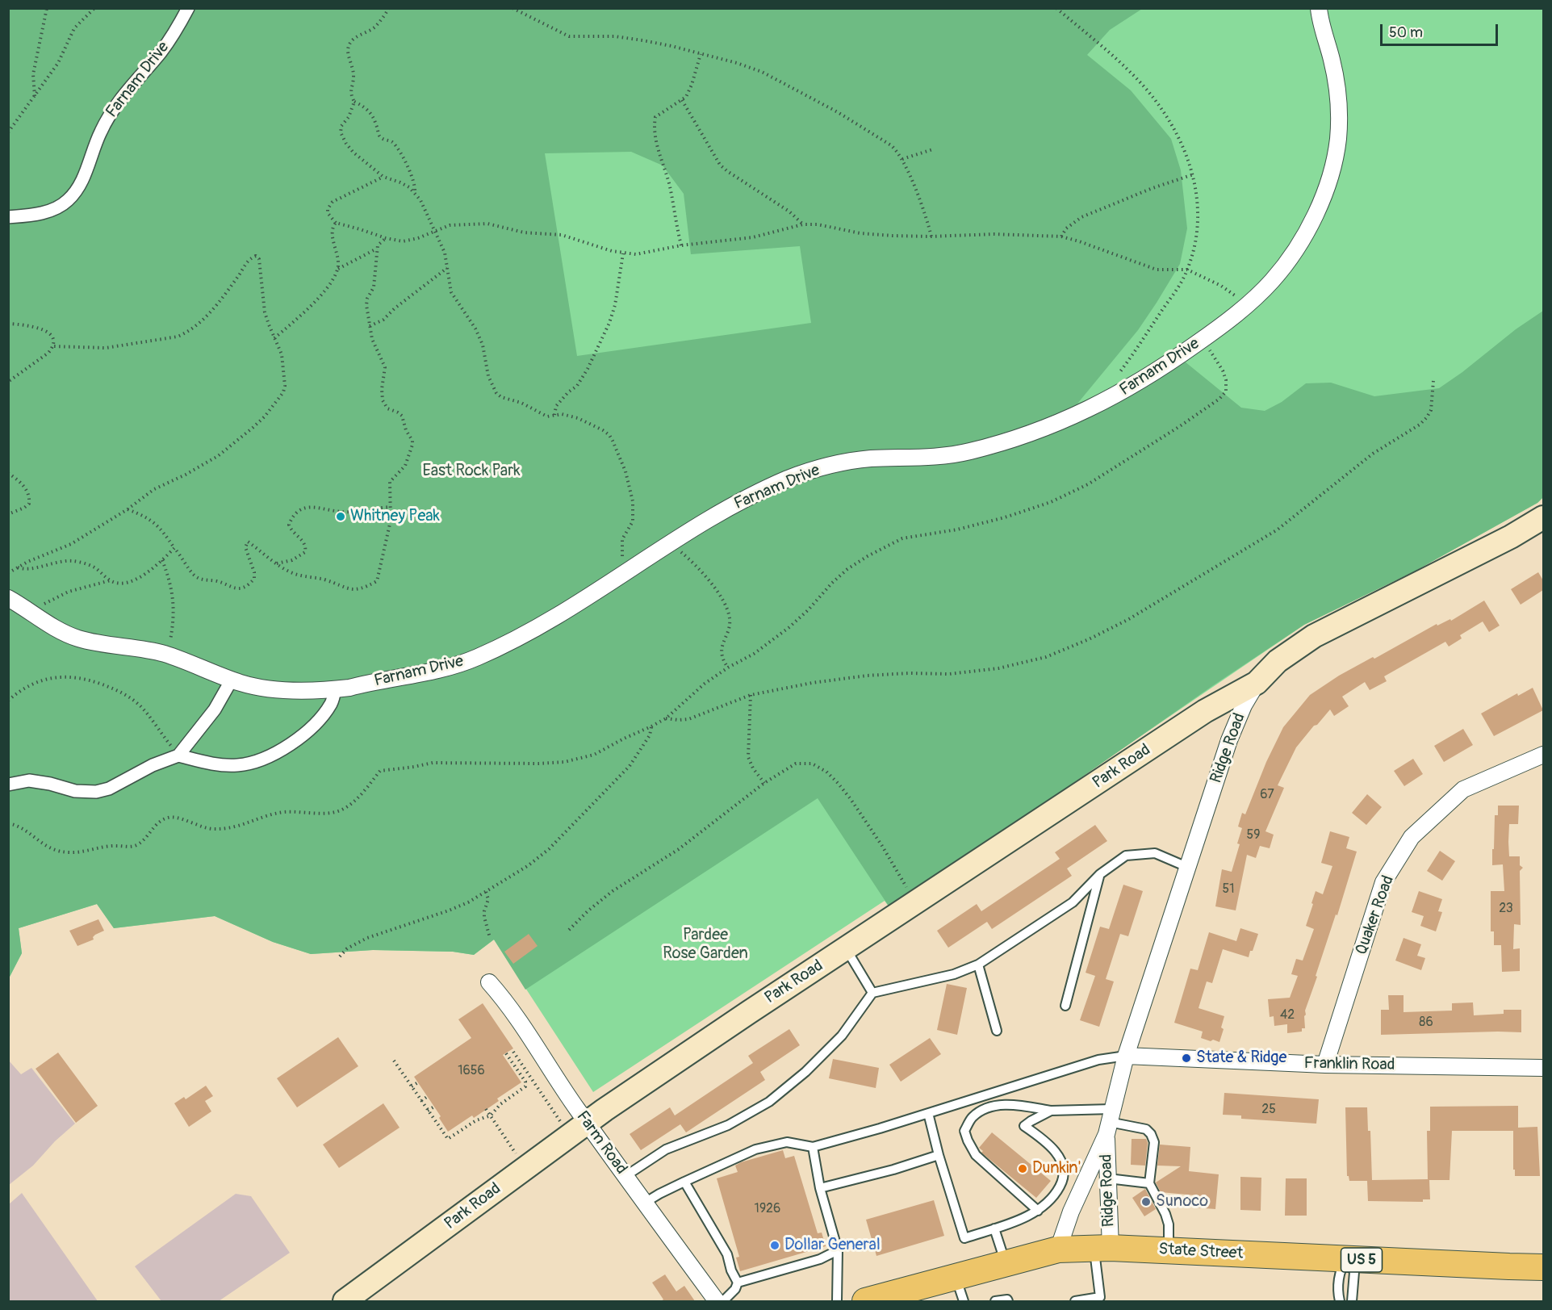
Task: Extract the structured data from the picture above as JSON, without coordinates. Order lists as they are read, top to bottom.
{
  "streets": {
    "main road": [
      "Ridge Road",
      "Park Road",
      "State Street",
      "US 5"
    ],
    "street": [
      "Farnam Drive",
      "Quaker Road",
      "Franklin Road",
      "Farm Road"
    ]
  },
  "crossings": [
    ["Ridge Road", "Park Road"],
    ["Ridge Road", "Franklin Road"],
    ["Ridge Road", "State Street"],
    ["Park Road", "Farm Road"],
    ["Quaker Road", "Franklin Road"]
  ],
  "parks": ["East Rock Park", "Pardee Rose Garden"],
  "places": [
    "Whitney Peak",
    "State & Ridge",
    "Dunkin'",
    "Sunoco",
    "Dollar General"
  ],
  "house_numbers": [
    "67",
    "59",
    "51",
    "23",
    "42",
    "86",
    "1656",
    "25",
    "1926"
  ],
  "scale_bar": "50 m"
}
